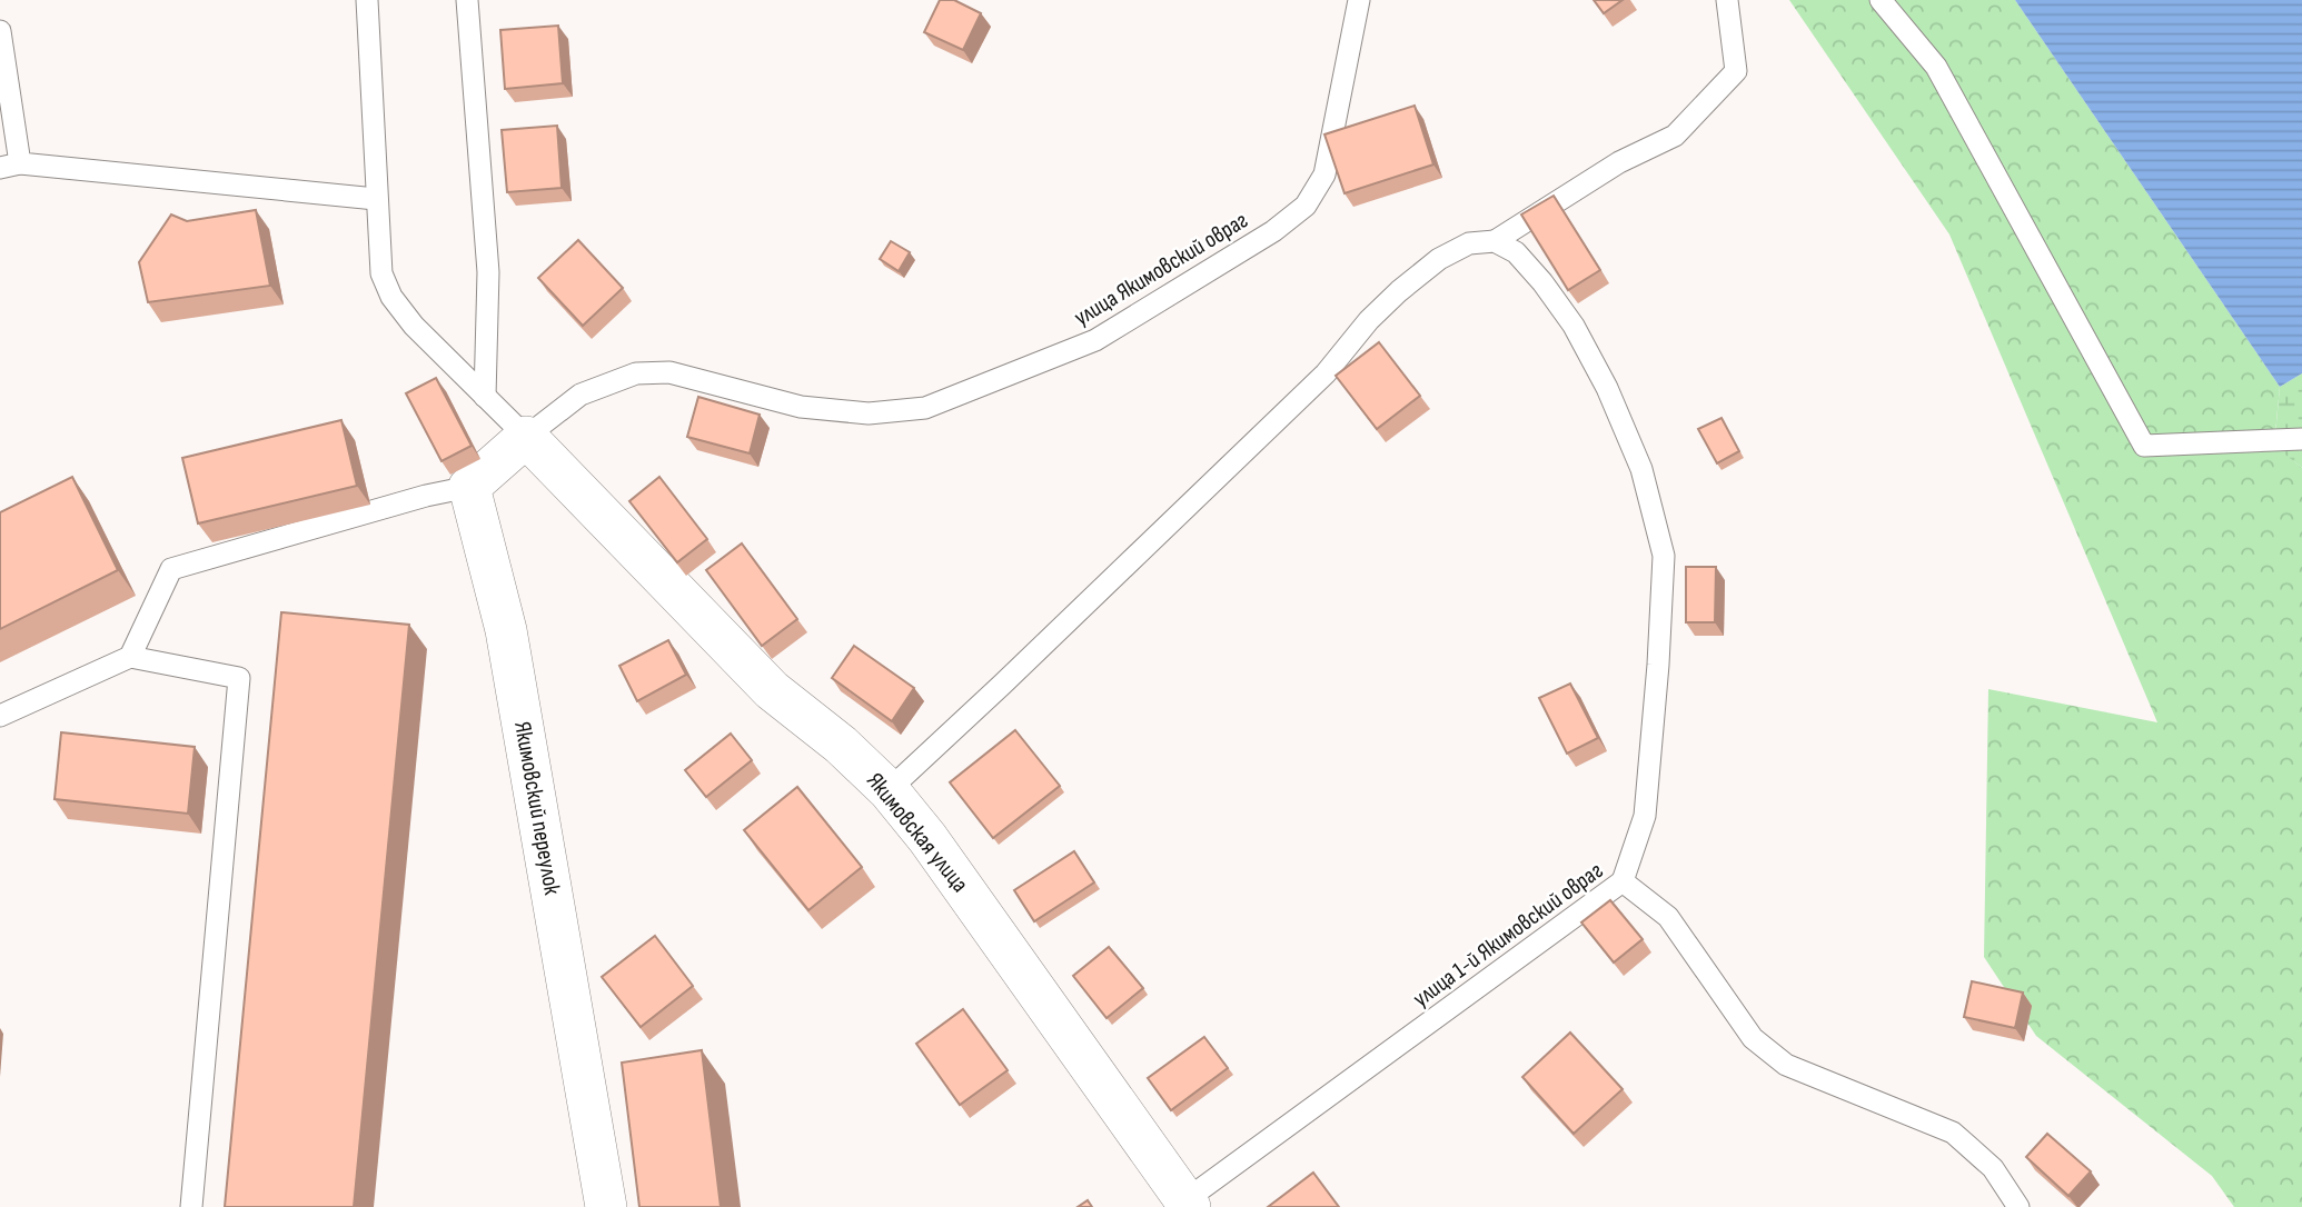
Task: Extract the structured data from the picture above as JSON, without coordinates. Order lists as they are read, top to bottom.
{
  "streets": {
    "street": ["Якимовский переулок", "Якимовская улица"],
    "lane": ["улица Якимовский овраг", "улица 1-й Якимовский овраг"]
  },
  "crossings": [
    ["улица Якимовский овраг", "Якимовская улица"],
    ["Якимовская улица", "улица 1-й Якимовский овраг"]
  ]
}
